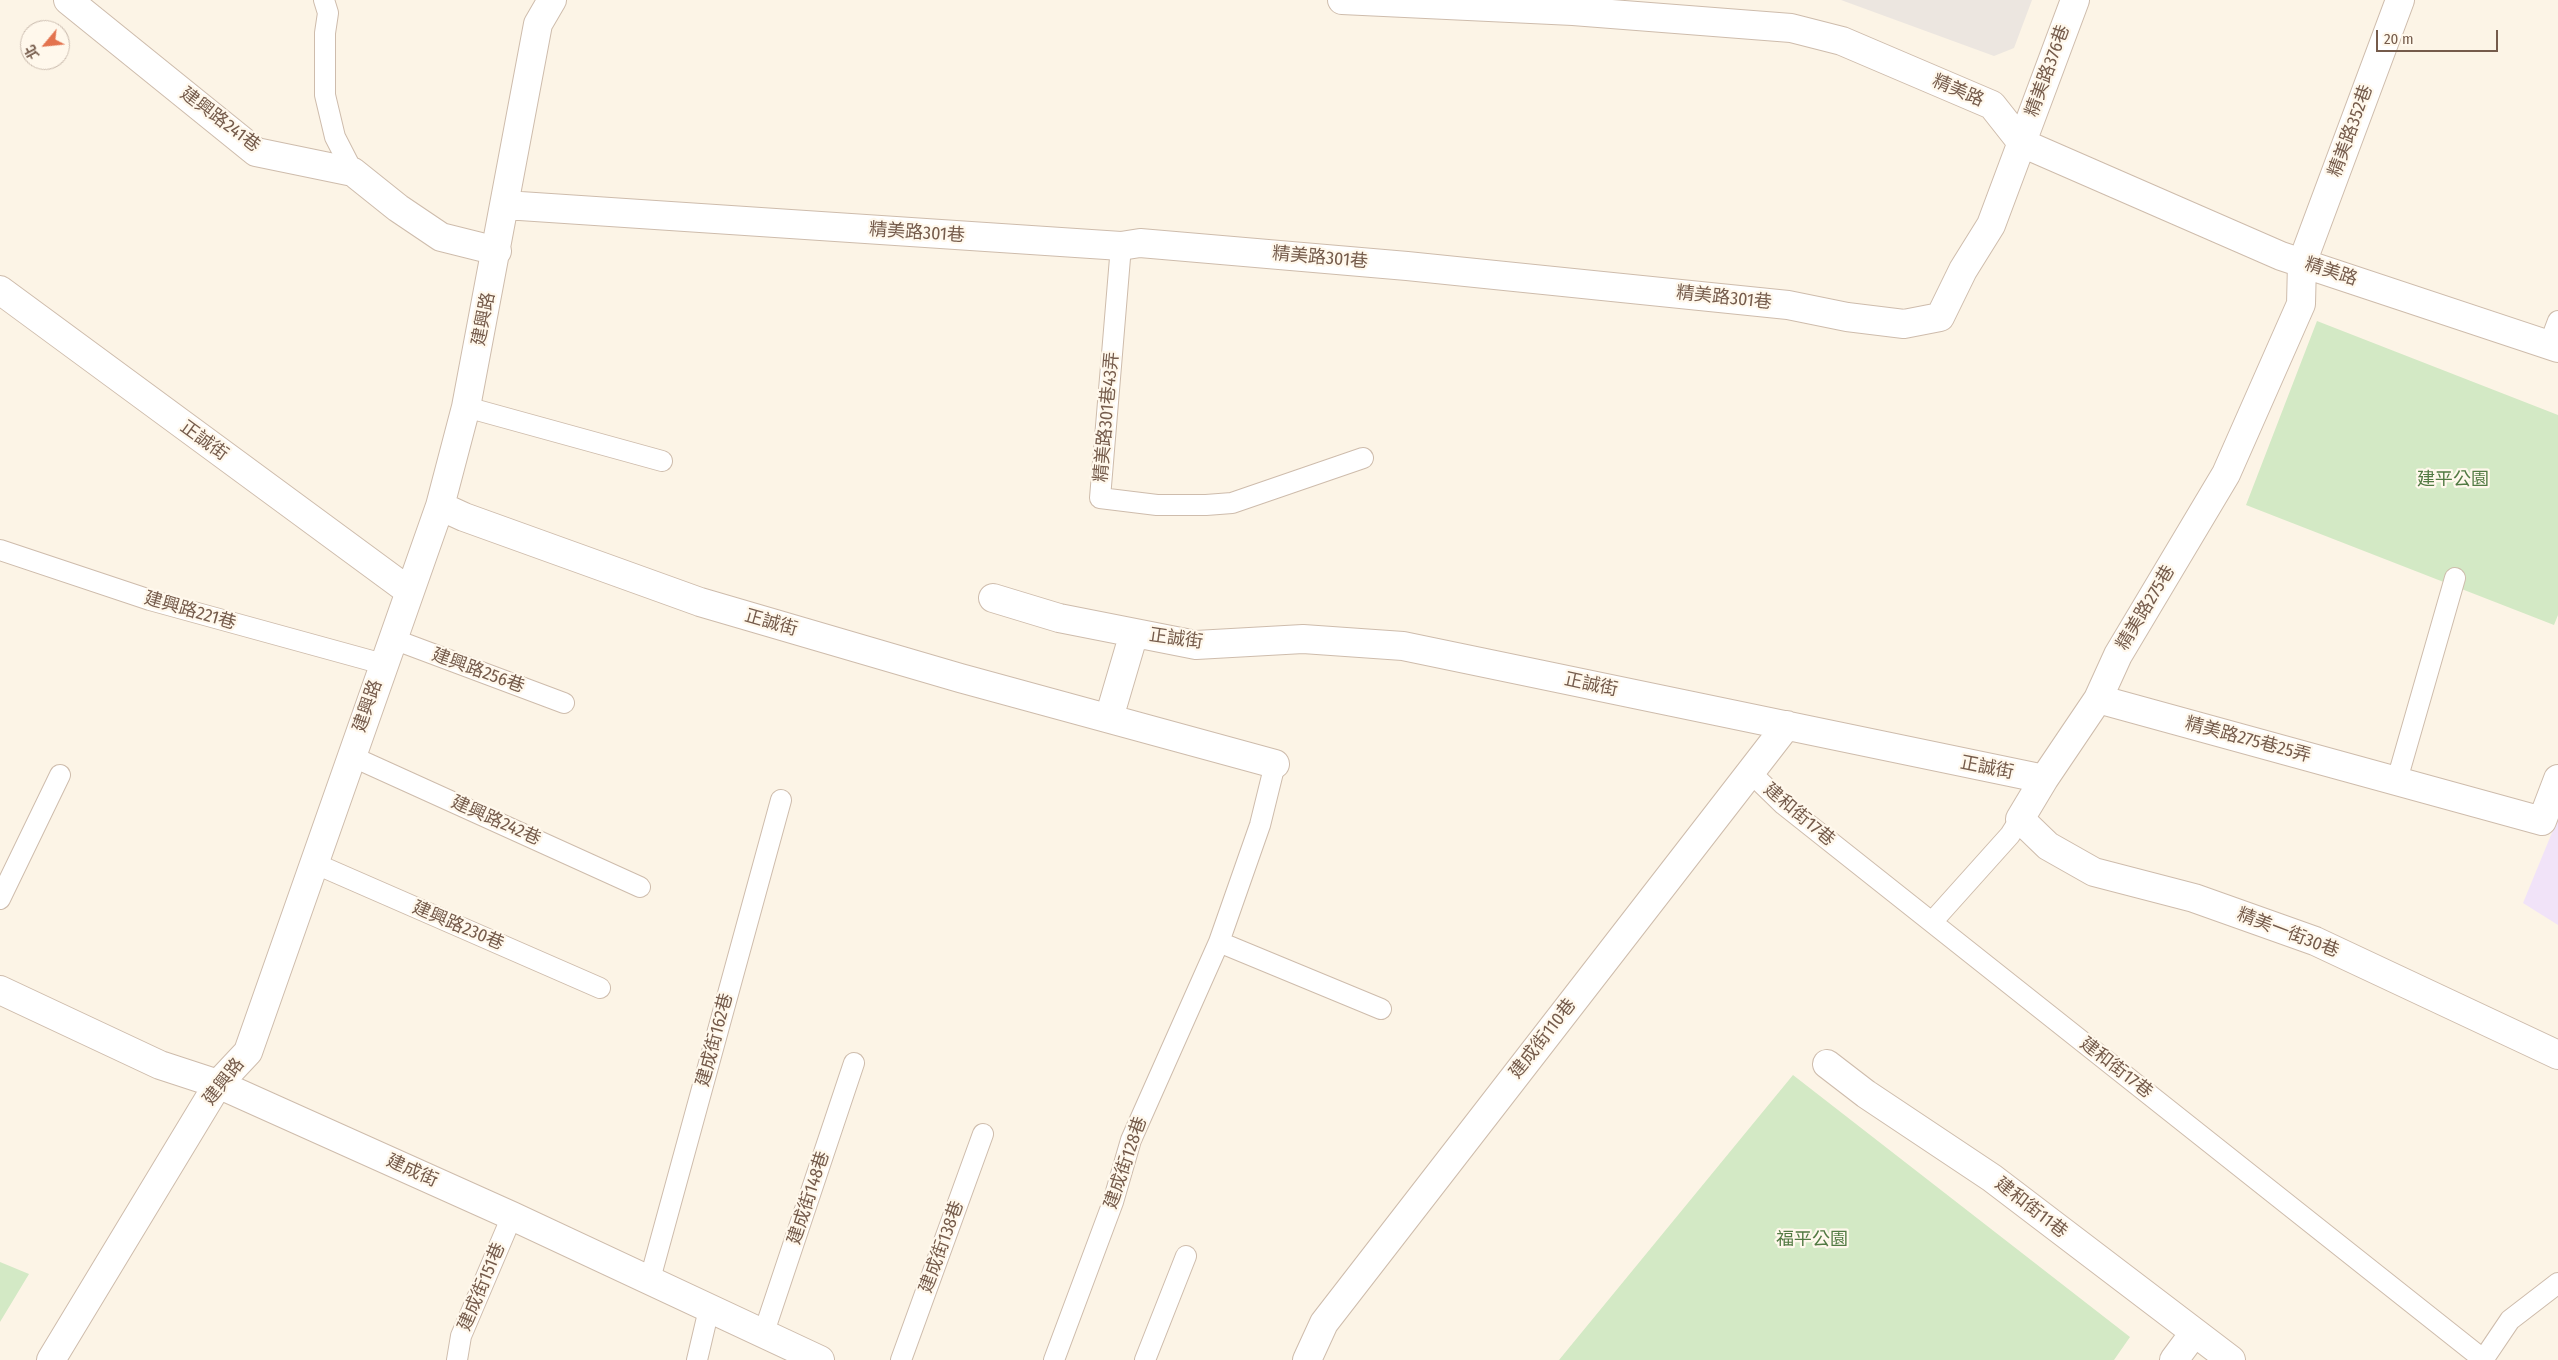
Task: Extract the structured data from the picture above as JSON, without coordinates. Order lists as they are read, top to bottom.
{
  "streets": {
    "street": [
      "精美路376巷",
      "精美路",
      "建興路241巷",
      "精美路352巷",
      "精美路301巷",
      "建興路",
      "正誠街",
      "精美路275巷",
      "精美路275巷25弄",
      "精美一街30巷",
      "建成街110巷",
      "建成街",
      "建和街11巷"
    ],
    "lane": [
      "精美路301巷43弄",
      "建興路221巷",
      "建興路256巷",
      "建和街17巷",
      "建興路242巷",
      "建興路230巷",
      "建成街162巷",
      "建成街128巷",
      "建成街148巷",
      "建成街138巷",
      "建成街151巷"
    ]
  },
  "crossings": [
    ["精美路376巷", "精美路"],
    ["精美路376巷", "精美路301巷"],
    ["精美路", "精美路352巷"],
    ["精美路", "精美路301巷"],
    ["精美路", "精美路275巷"],
    ["建興路241巷", "建興路"],
    ["精美路352巷", "精美路275巷"],
    ["精美路301巷", "建興路"],
    ["精美路301巷", "精美路301巷43弄"],
    ["建興路", "正誠街"],
    ["建興路", "建興路221巷"],
    ["建興路", "建興路256巷"],
    ["建興路", "建興路242巷"],
    ["建興路", "建興路230巷"],
    ["建興路", "建成街"],
    ["正誠街", "精美路275巷"],
    ["正誠街", "建成街110巷"],
    ["正誠街", "建成街128巷"],
    ["精美路275巷", "精美路275巷25弄"],
    ["精美路275巷", "建和街17巷"],
    ["精美路275巷", "精美一街30巷"],
    ["建和街17巷", "建成街110巷"],
    ["建成街162巷", "建成街"],
    ["建成街", "建成街148巷"],
    ["建成街", "建成街151巷"]
  ],
  "parks": ["建平公園", "福平公園"],
  "scale_bar": "20 m",
  "north": "bottom left"
}
